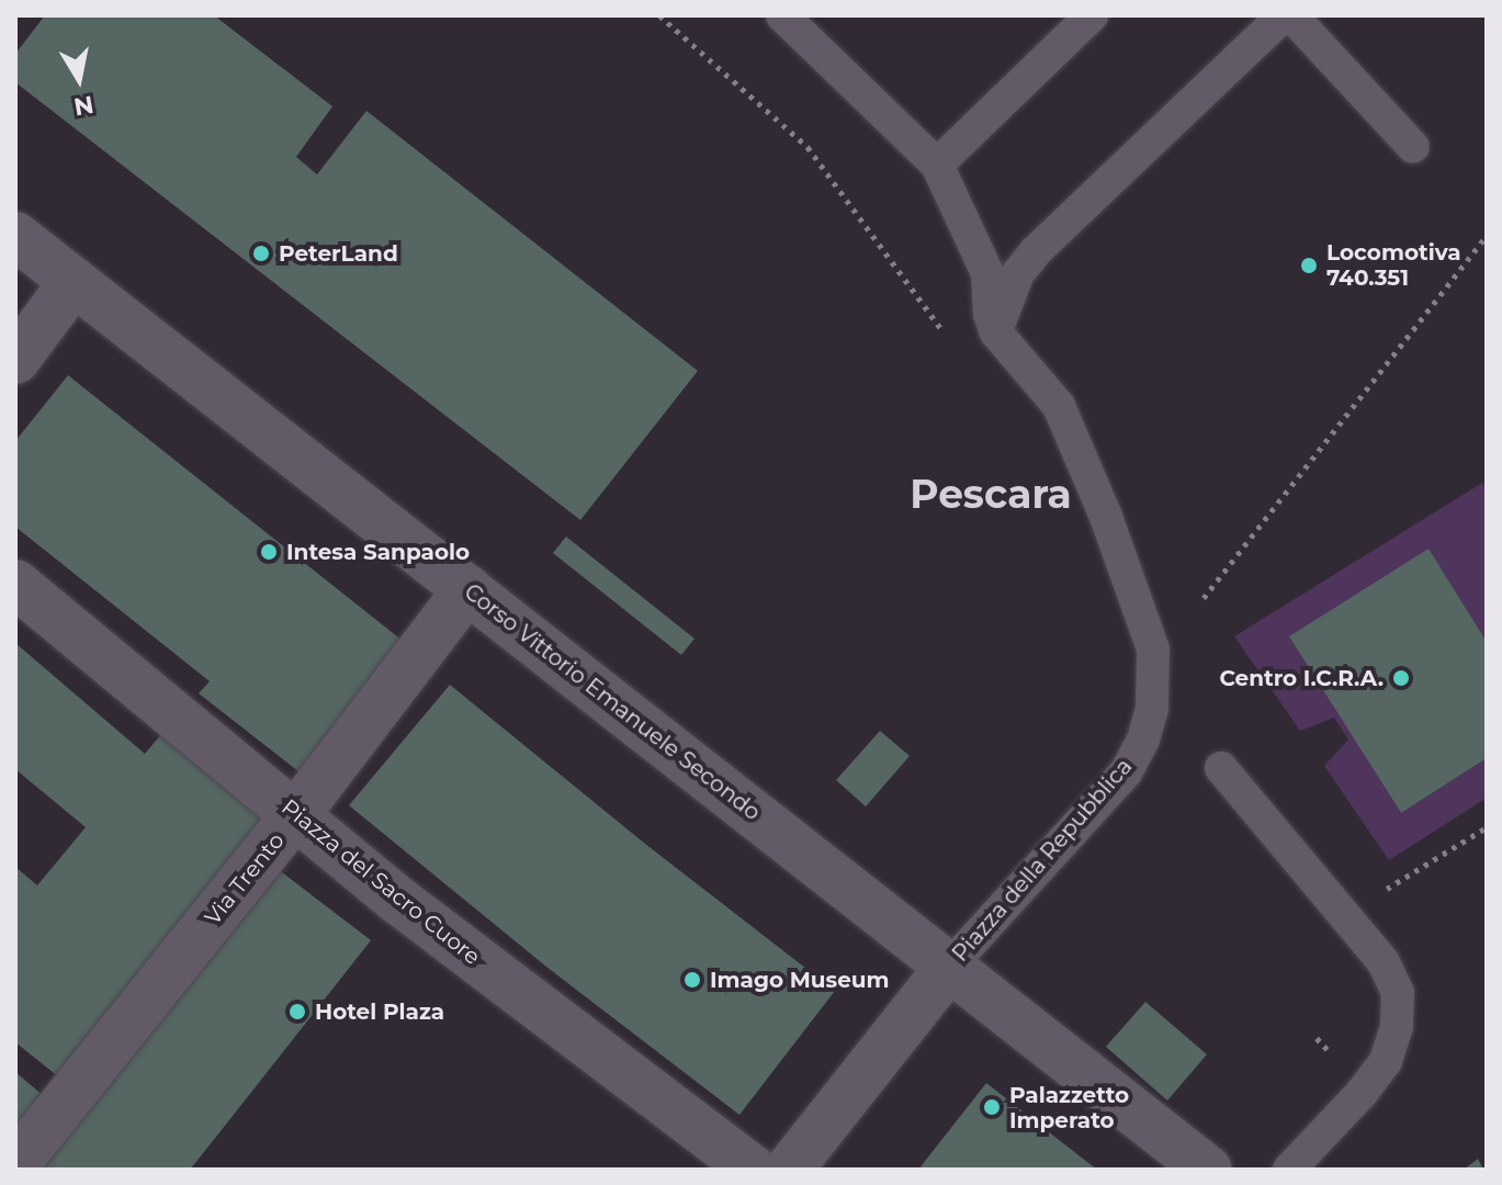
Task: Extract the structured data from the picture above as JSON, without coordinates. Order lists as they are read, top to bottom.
{
  "streets": {
    "street": ["Corso Vittorio Emanuele Secondo", "Via Trento", "Piazza del Sacro Cuore"],
    "lane": ["Piazza della Repubblica"]
  },
  "crossings": [
    ["Corso Vittorio Emanuele Secondo", "Piazza della Repubblica"],
    ["Corso Vittorio Emanuele Secondo", "Via Trento"],
    ["Via Trento", "Piazza del Sacro Cuore"]
  ],
  "districts": ["Pescara"],
  "places": [
    "PeterLand",
    "Locomotiva 740.351",
    "Intesa Sanpaolo",
    "Centro I.C.R.A.",
    "Imago Museum",
    "Hotel Plaza",
    "Palazzetto Imperato"
  ],
  "north": "bottom"
}
